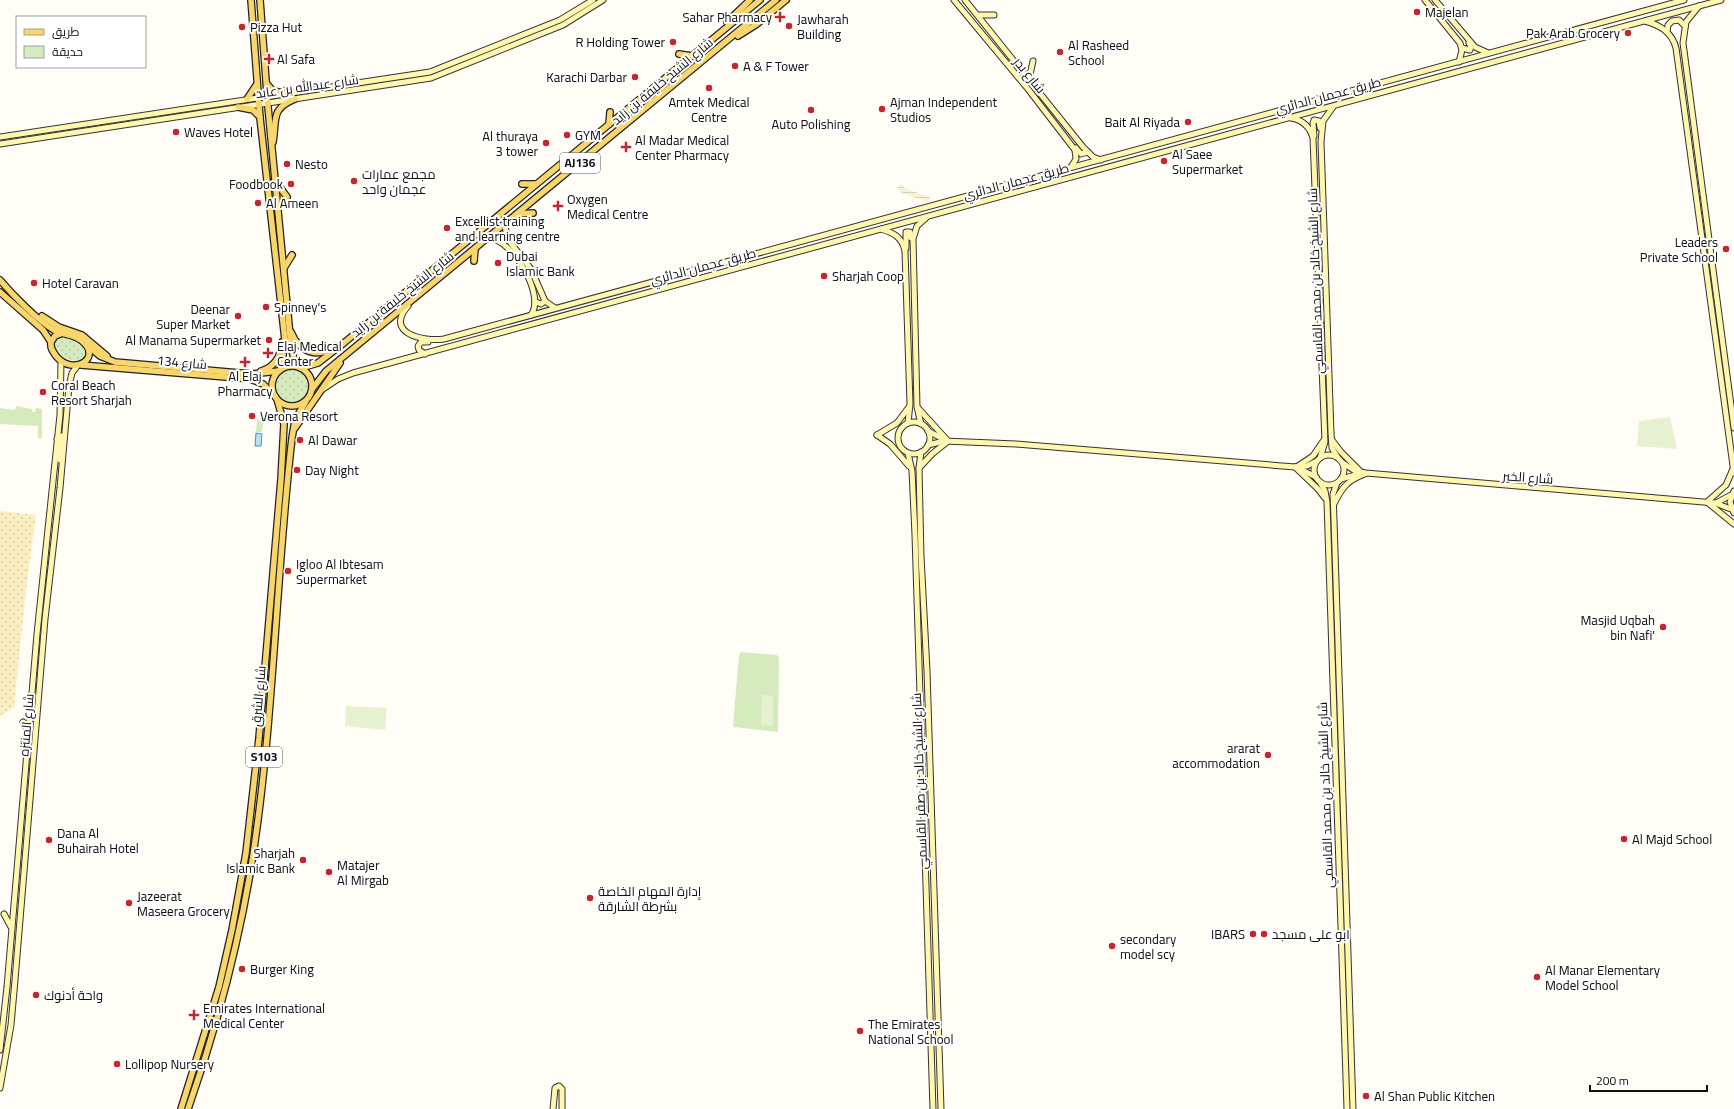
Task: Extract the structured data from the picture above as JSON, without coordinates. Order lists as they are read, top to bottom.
{
  "streets": {
    "main road": [
      "شارع بدر",
      "شارع الشيخ خليفة بن زايد",
      "شارع عبدالله بن عابد",
      "طريق عجمان الدائري",
      "AJ136",
      "شارع الشيخ خالد بن محمد القاسمي",
      "شارع 134",
      "شارع الخير",
      "شارع الشرق",
      "شارع المنتزه",
      "S103",
      "شارع الشيخ خالد بن صقر القاسمي"
    ]
  },
  "crossings": [
    ["شارع بدر", "طريق عجمان الدائري"],
    ["شارع الشيخ خليفة بن زايد", "طريق عجمان الدائري"],
    ["شارع الشيخ خليفة بن زايد", "شارع 134"],
    ["شارع الشيخ خليفة بن زايد", "شارع الشرق"],
    ["طريق عجمان الدائري", "شارع الشيخ خالد بن محمد القاسمي"],
    ["شارع الشيخ خالد بن محمد القاسمي", "شارع الخير"],
    ["شارع 134", "شارع الشرق"],
    ["شارع 134", "شارع المنتزه"]
  ],
  "places": {
    "other": [
      "Majelan",
      "Jawharah Building",
      "Pizza Hut",
      "Pak Arab Grocery",
      "R Holding Tower",
      "Al Rasheed School",
      "A & F Tower",
      "Karachi Darbar",
      "Amtek Medical Centre",
      "Ajman Independent Studios",
      "Auto Polishing",
      "Bait Al Riyada",
      "Waves Hotel",
      "GYM",
      "Al thuraya 3 tower",
      "Al Saee Supermarket",
      "Nesto",
      "مجمع عمارات عجمان واحد",
      "Foodbook",
      "Al Ameen",
      "Excellist training and learning centre",
      "Leaders Private School",
      "Dubai Islamic Bank",
      "Sharjah Coop",
      "Hotel Caravan",
      "Spinney's",
      "Deenar Super Market",
      "Al Manama Supermarket",
      "Coral Beach Resort Sharjah",
      "Verona Resort",
      "Al Dawar",
      "Day Night",
      "Igloo Al Ibtesam Supermarket",
      "Masjid Uqbah bin Nafi'",
      "ararat accommodation",
      "Al Majd School",
      "Dana Al Buhairah Hotel",
      "Sharjah Islamic Bank",
      "Matajer Al Mirgab",
      "إدارة المهام الخاصة بشرطة الشارقة",
      "Jazeerat Maseera Grocery",
      "IBARS",
      "ابو علی مسجد",
      "secondary model scy",
      "Burger King",
      "Al Manar Elementary Model School",
      "واحة أدنوك",
      "The Emirates National School",
      "Lollipop Nursery",
      "Al Shan Public Kitchen"
    ],
    "health": [
      "Sahar Pharmacy",
      "Al Safa",
      "Al Madar Medical Center Pharmacy",
      "Oxygen Medical Centre",
      "Elaj Medical Center",
      "Al Elaj Pharmacy",
      "Emirates International Medical Center"
    ]
  },
  "legend": ["طريق", "حديقة"],
  "scale_bar": "200 m"
}
